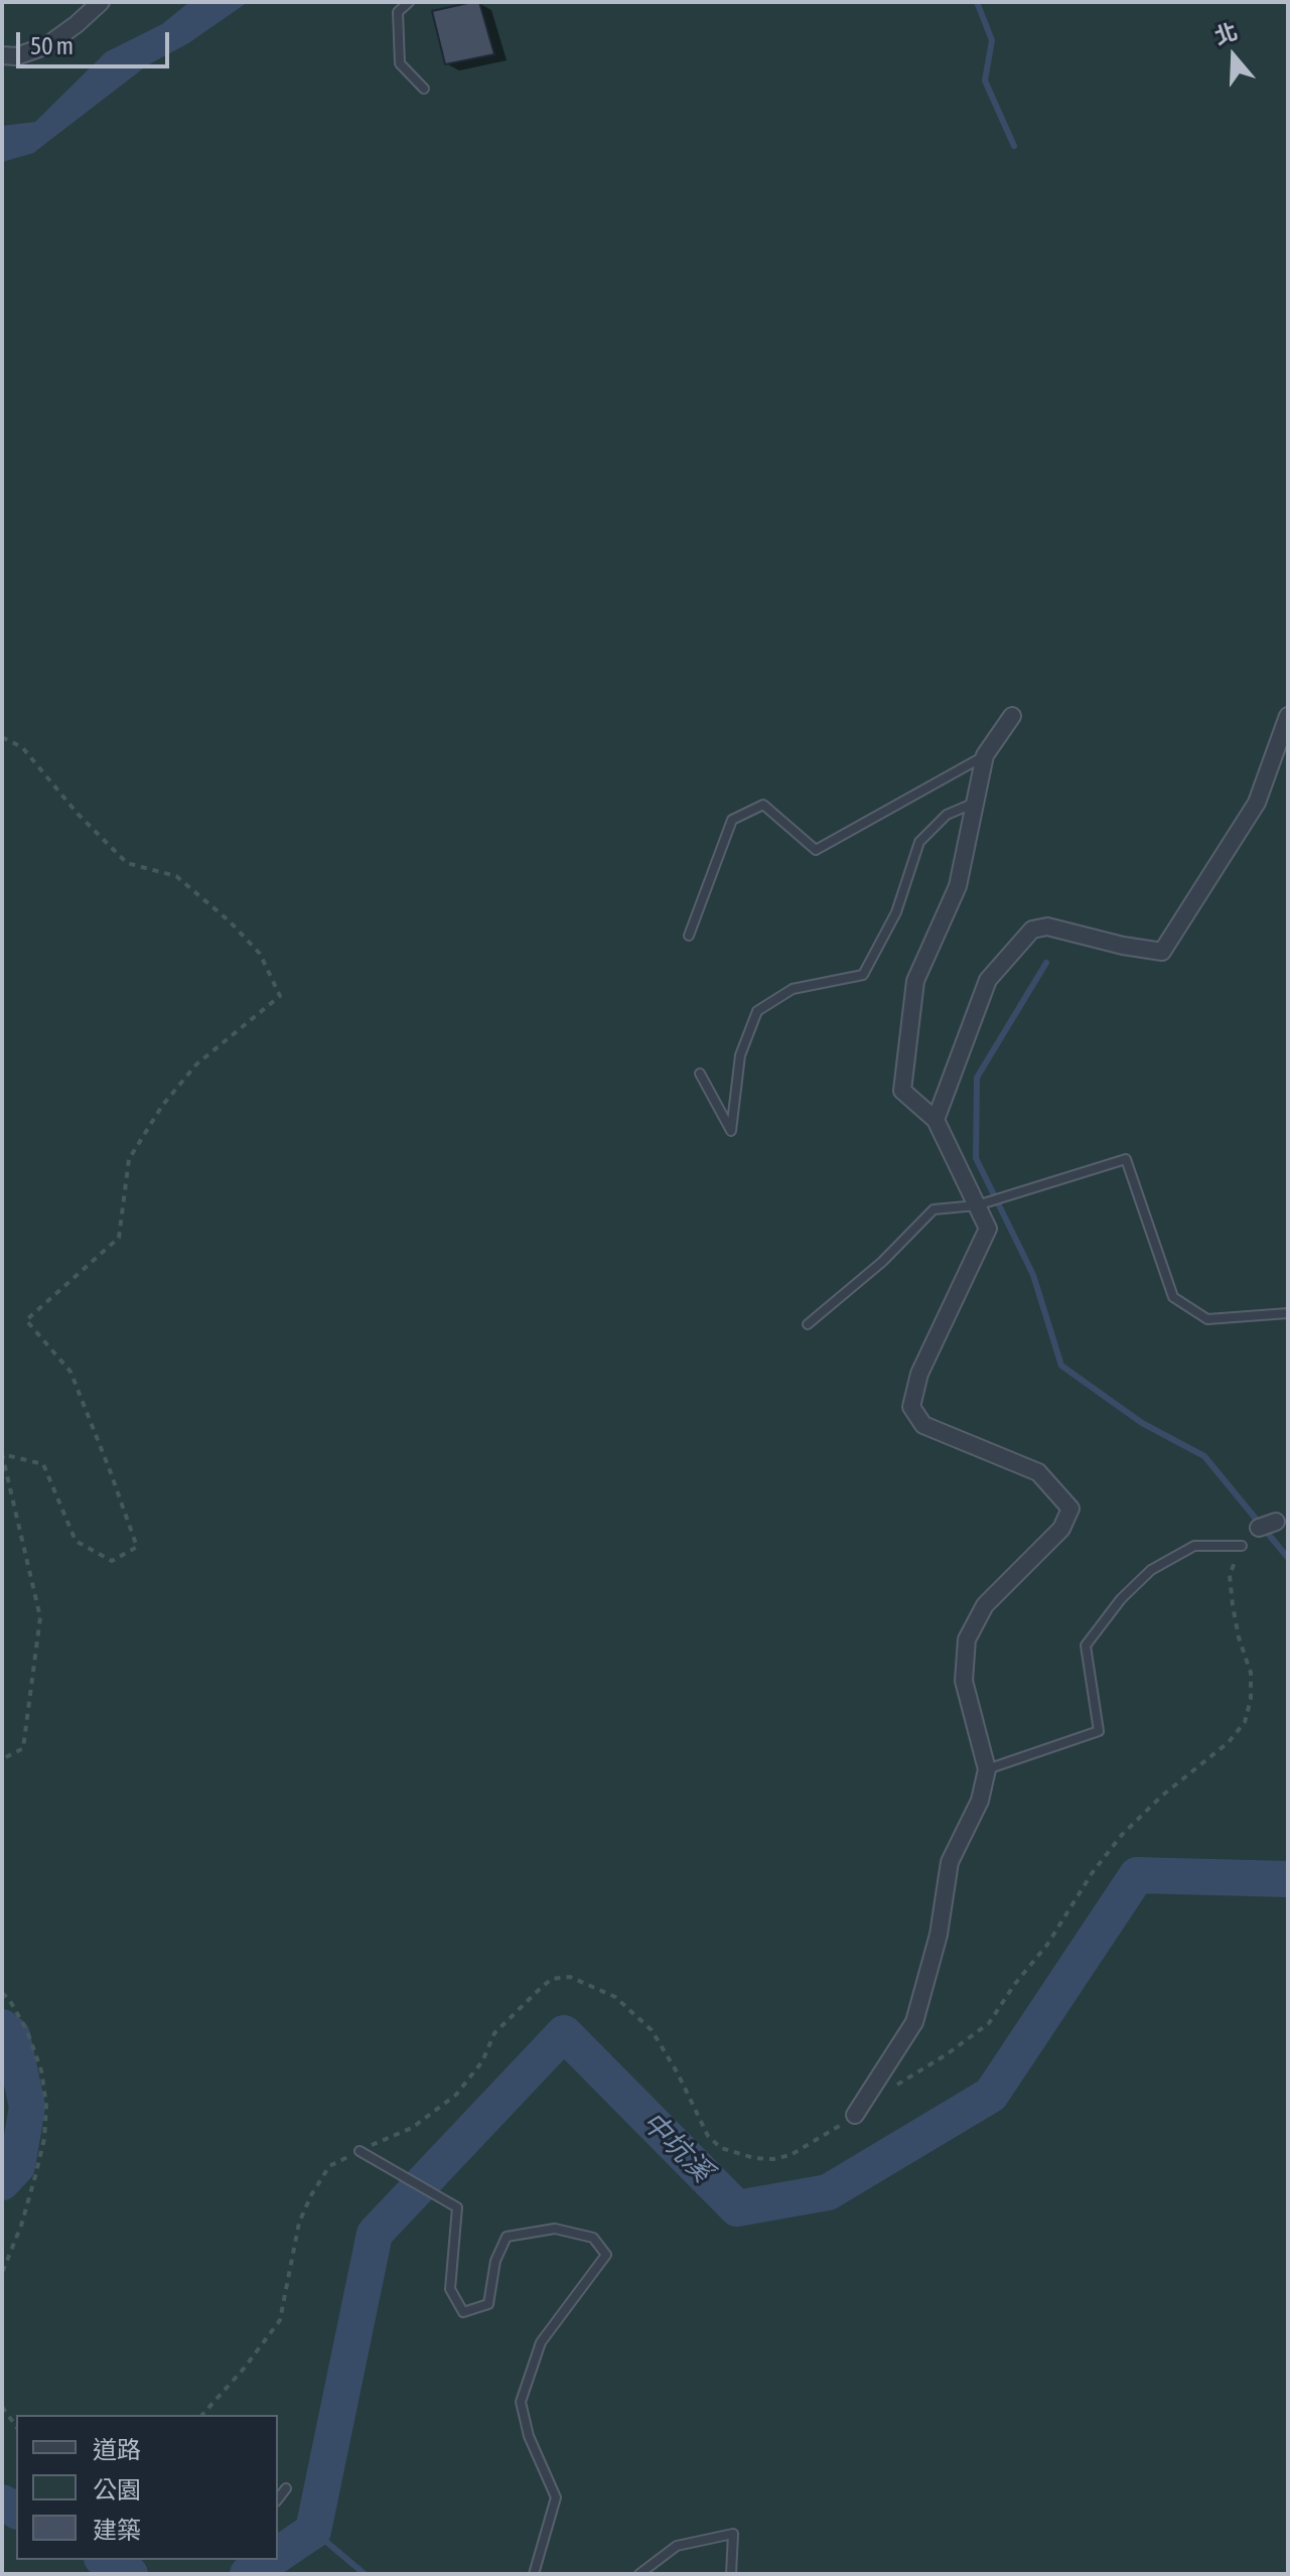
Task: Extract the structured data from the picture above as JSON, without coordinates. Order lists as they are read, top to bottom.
{
  "water": ["中坑溪"],
  "legend": ["道路", "公園", "建築"],
  "scale_bar": "50 m",
  "north": "top"
}
